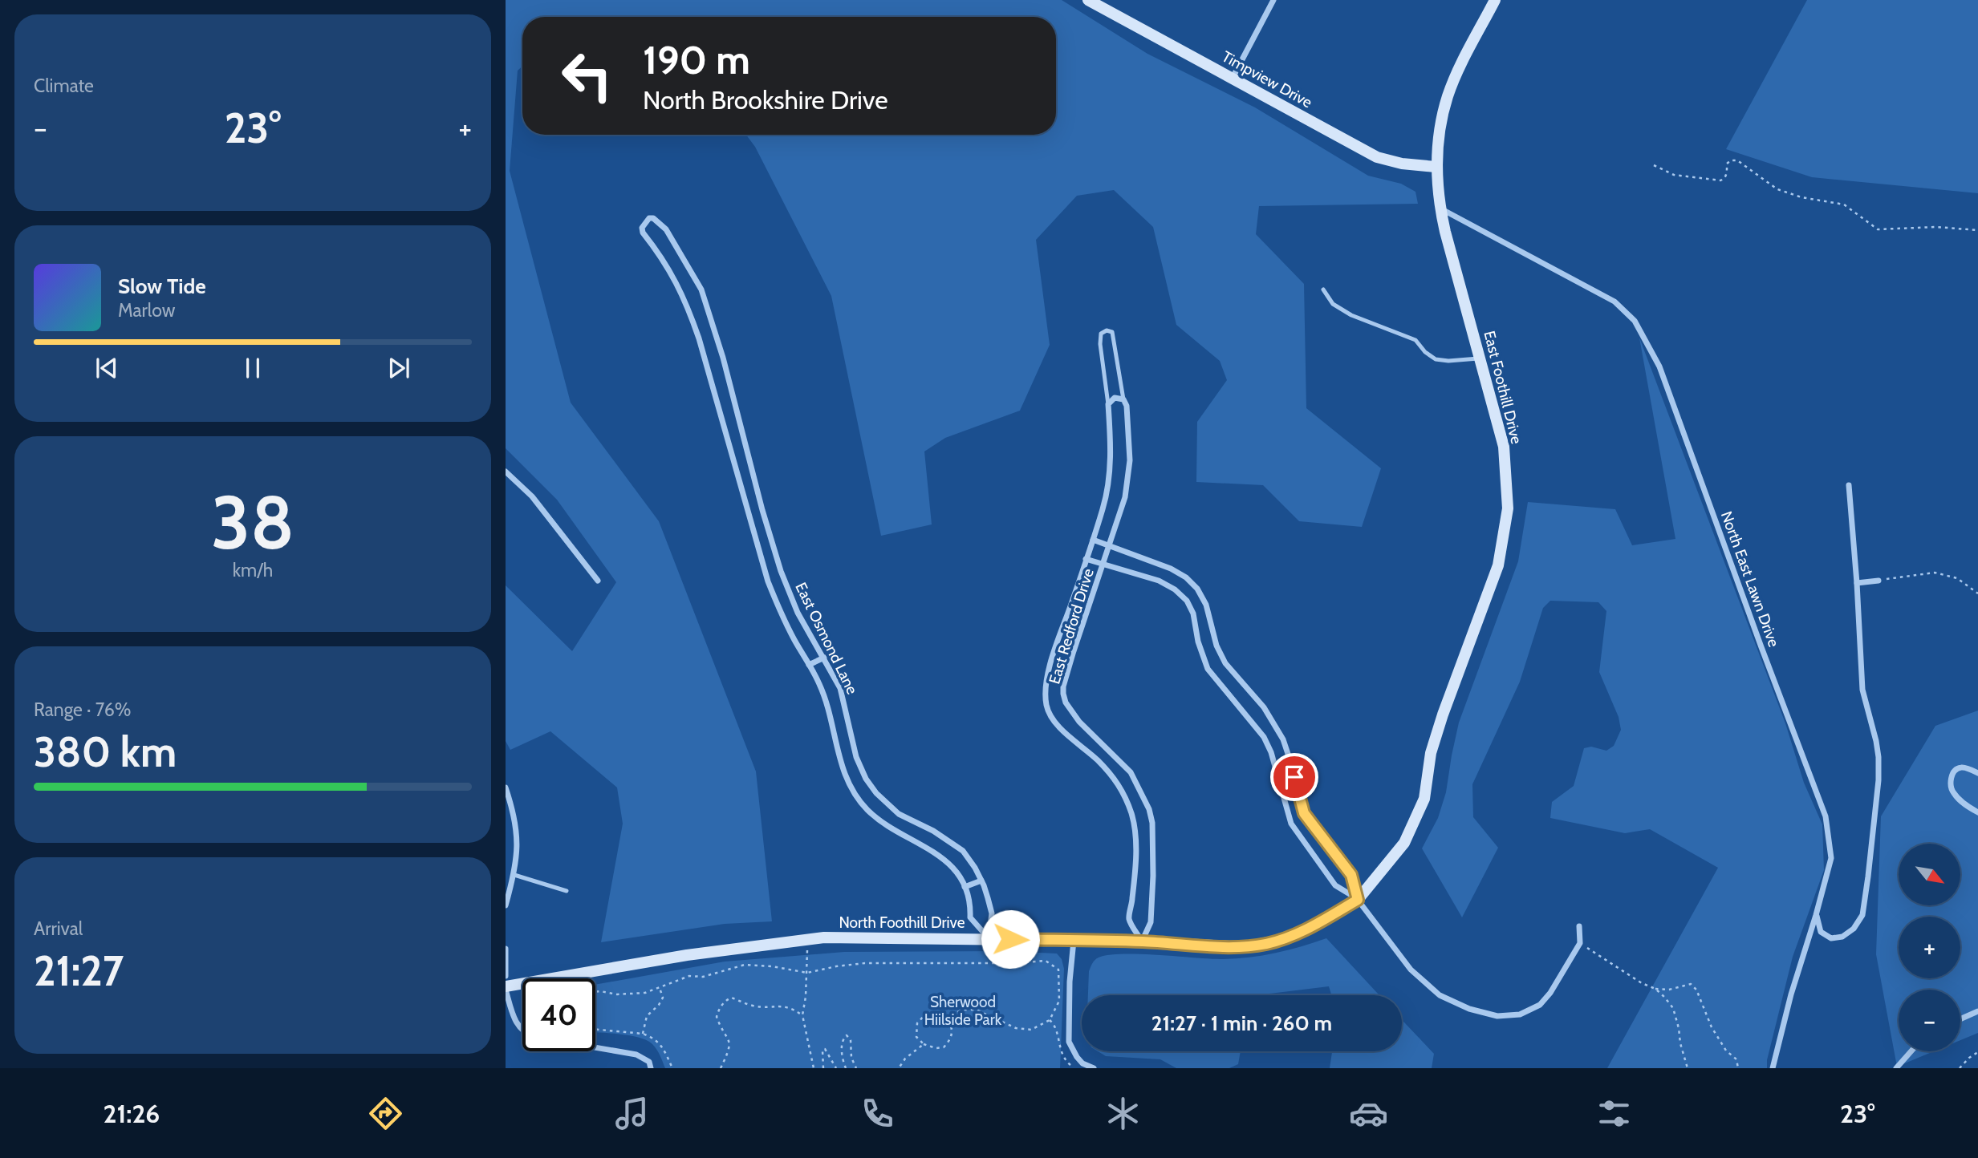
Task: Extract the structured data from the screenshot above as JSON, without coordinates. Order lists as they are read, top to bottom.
{
  "streets": {
    "street": [
      "Timpview Drive",
      "East Foothill Drive",
      "North East Lawn Drive",
      "East Redford Drive",
      "East Osmond Lane",
      "North Foothill Drive"
    ]
  },
  "crossings": [
    ["Timpview Drive", "East Foothill Drive"],
    ["East Foothill Drive", "North East Lawn Drive"],
    ["East Foothill Drive", "North Foothill Drive"],
    ["East Redford Drive", "North Foothill Drive"],
    ["East Osmond Lane", "North Foothill Drive"]
  ],
  "parks": ["Sherwood Hiilside Park"],
  "north": "bottom right",
  "page": {
    "tile": [
      "Climate",
      ["38", "km/h"],
      ["Range · 76%", "380 km"],
      ["Arrival", "21:27"]
    ],
    "turn": ["190 m", "North Brookshire Drive"],
    "heat": ["−", "23°", "+"],
    "song": ["Slow Tide", "Marlow"],
    "map_buttons": ["+", "−"],
    "limit": "40",
    "trip": "21:27 · 1 min · 260 m",
    "tabs": ["21:26", "23°"]
  }
}
